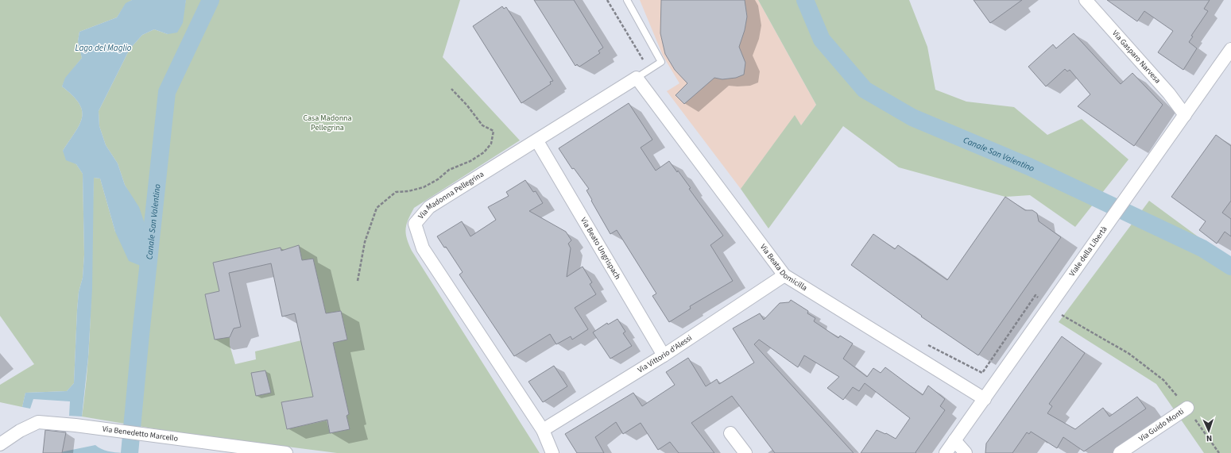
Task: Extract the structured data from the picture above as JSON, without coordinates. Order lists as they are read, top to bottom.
{
  "streets": {
    "street": [
      "Via Gasparo Narvesa",
      "Via Madonna Pellegrina",
      "Via Beato Ungrispach",
      "Viale della Libertà",
      "Via Beata Domicilla",
      "Via Vittorio d'Alessi",
      "Via Guido Monti",
      "Via Benedetto Marcello"
    ]
  },
  "crossings": [
    ["Via Gasparo Narvesa", "Viale della Libertà"],
    ["Via Madonna Pellegrina", "Via Beato Ungrispach"],
    ["Via Madonna Pellegrina", "Via Beata Domicilla"],
    ["Via Madonna Pellegrina", "Via Vittorio d'Alessi"],
    ["Via Beato Ungrispach", "Via Vittorio d'Alessi"],
    ["Viale della Libertà", "Via Beata Domicilla"],
    ["Via Beata Domicilla", "Via Vittorio d'Alessi"]
  ],
  "water": ["Lago del Maglio", "Canale San Valentino"],
  "parks": ["Casa Madonna Pellegrina"],
  "north": "bottom"
}
